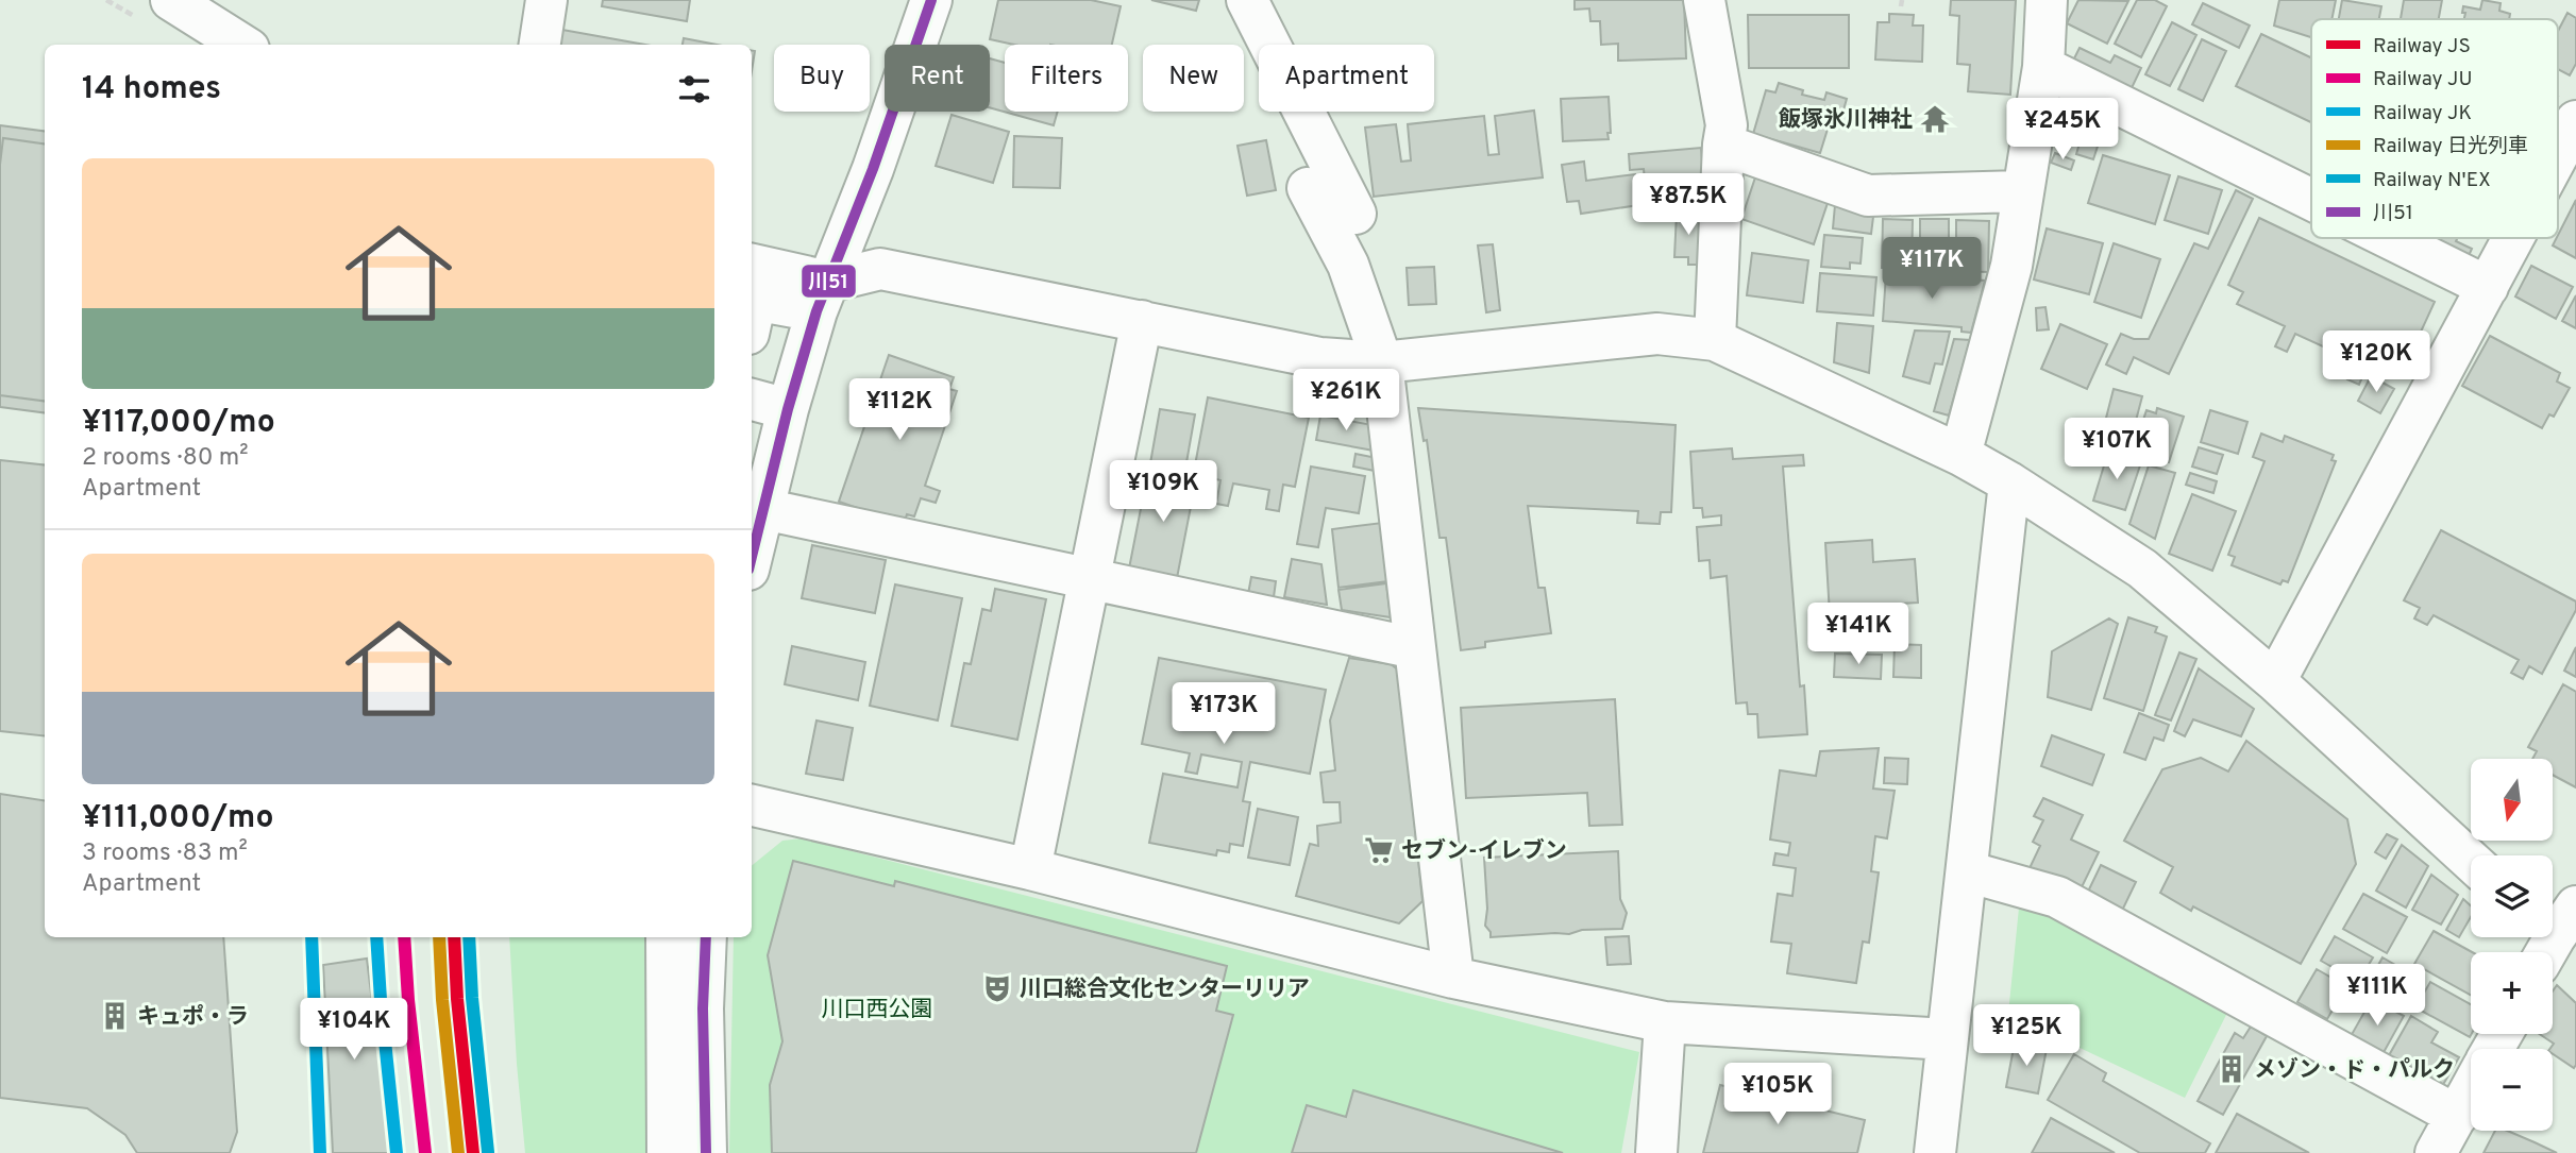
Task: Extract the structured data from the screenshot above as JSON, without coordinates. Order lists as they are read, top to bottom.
{
  "parks": ["川口西公園"],
  "places": {
    "temple": ["飯塚氷川神社"],
    "supermarket": ["セブン-イレブン"],
    "theatre": ["川口総合文化センターリリア"],
    "building": ["キュポ・ラ", "メゾン・ド・パルク"]
  },
  "lines": [
    "transit line 川51",
    "rail line JS",
    "rail line JU",
    "rail line JK",
    "rail line 日光列車",
    "rail line N'EX"
  ],
  "legend": [
    "Railway JS",
    "Railway JU",
    "Railway JK",
    "Railway 日光列車",
    "Railway N'EX",
    "川51"
  ],
  "north": "bottom",
  "page": {
    "chip": [
      "Buy",
      "Rent",
      "Filters",
      "New",
      "Apartment"
    ],
    "heading": "14 homes",
    "price": [
      "¥245K",
      "¥87.5K",
      "¥117K",
      "¥120K",
      "¥261K",
      "¥112K",
      "¥107K",
      "¥109K",
      "¥141K",
      "¥173K",
      "¥111K",
      "¥104K",
      "¥125K",
      "¥105K"
    ],
    "list": [
      {
        "name": "¥117,000/mo",
        "note": "2 rooms · 80 m² · Apartment"
      },
      {
        "name": "¥111,000/mo",
        "note": "3 rooms · 83 m² · Apartment"
      }
    ],
    "map_buttons": ["+", "−"]
  }
}
